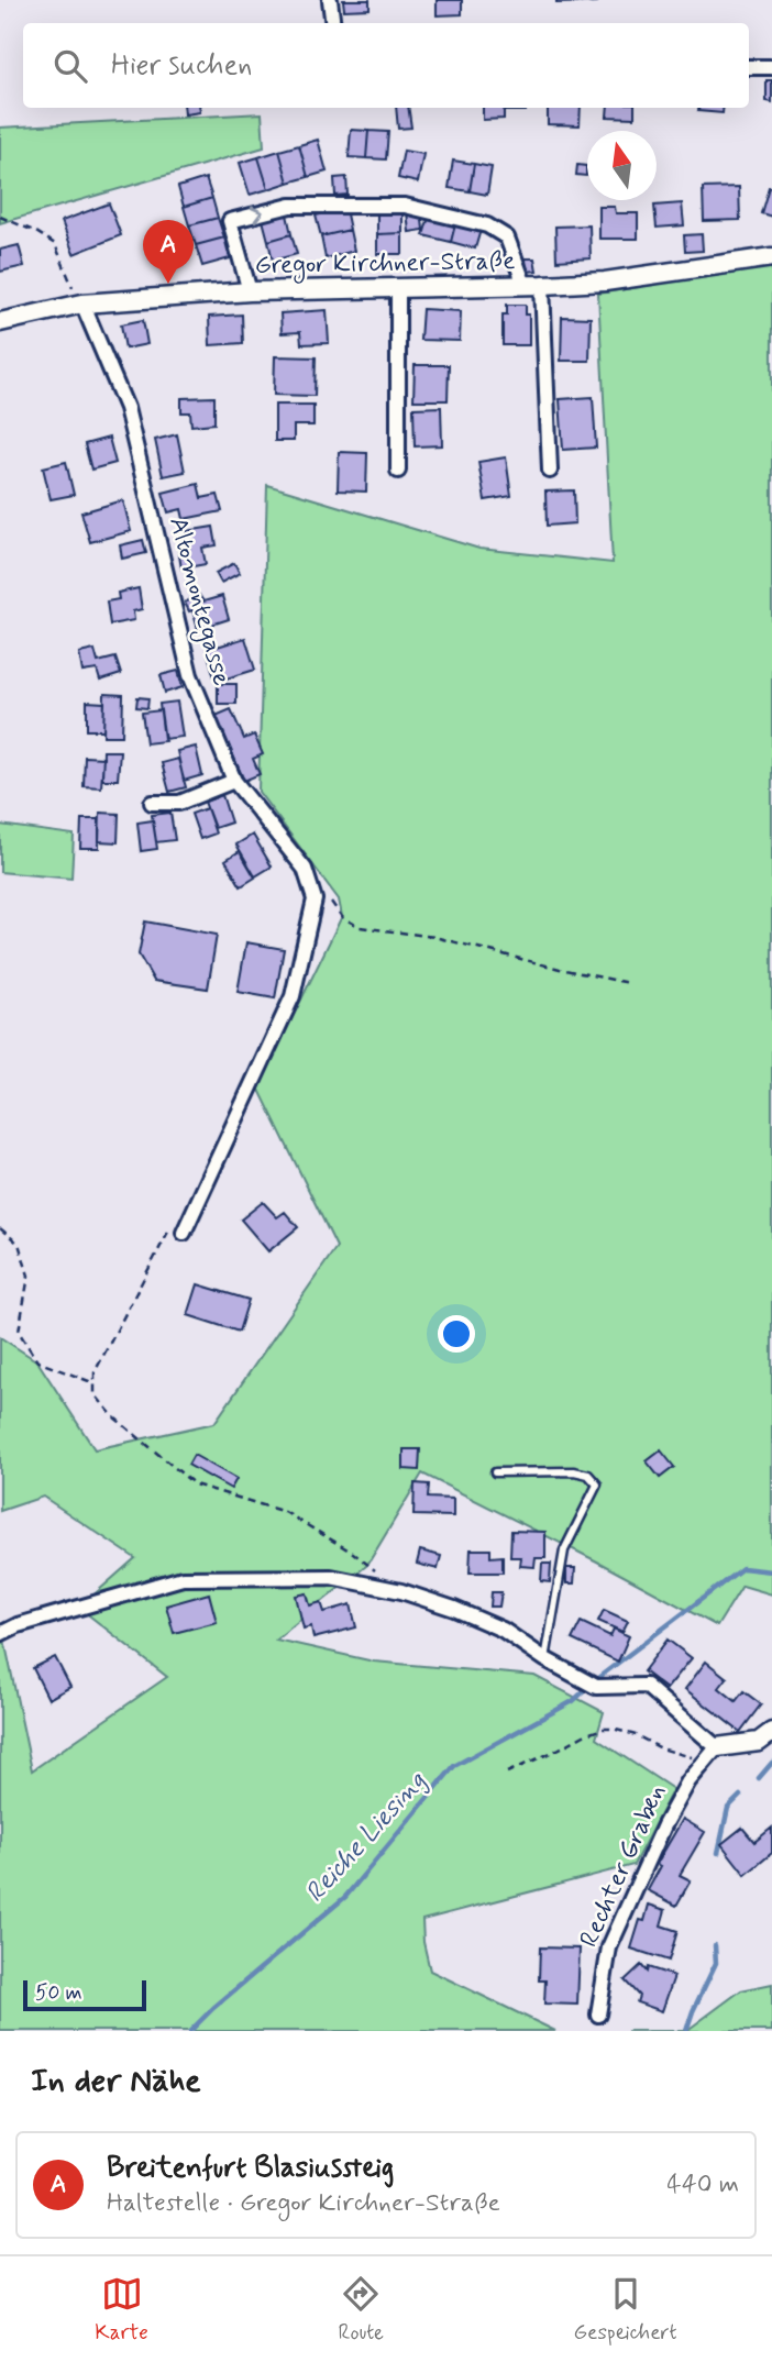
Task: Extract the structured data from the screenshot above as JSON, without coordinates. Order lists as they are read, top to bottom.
{
  "streets": {
    "street": ["Gregor Kirchner-Straße", "Altomontegasse", "Rechter Graben"]
  },
  "crossings": [
    ["Gregor Kirchner-Straße", "Altomontegasse"]
  ],
  "water": ["Reiche Liesing"],
  "scale_bar": "50 m",
  "north": "top",
  "page": {
    "search": "Hier suchen",
    "pins": "A",
    "scale": "50 m",
    "heading": "In der Nähe",
    "list": [
      {
        "mark": "A",
        "name": "Breitenfurt Blasiussteig",
        "note": "Haltestelle · Gregor Kirchner-Straße",
        "value": "440 m"
      }
    ],
    "nav": ["Karte", "Route", "Gespeichert"]
  }
}
